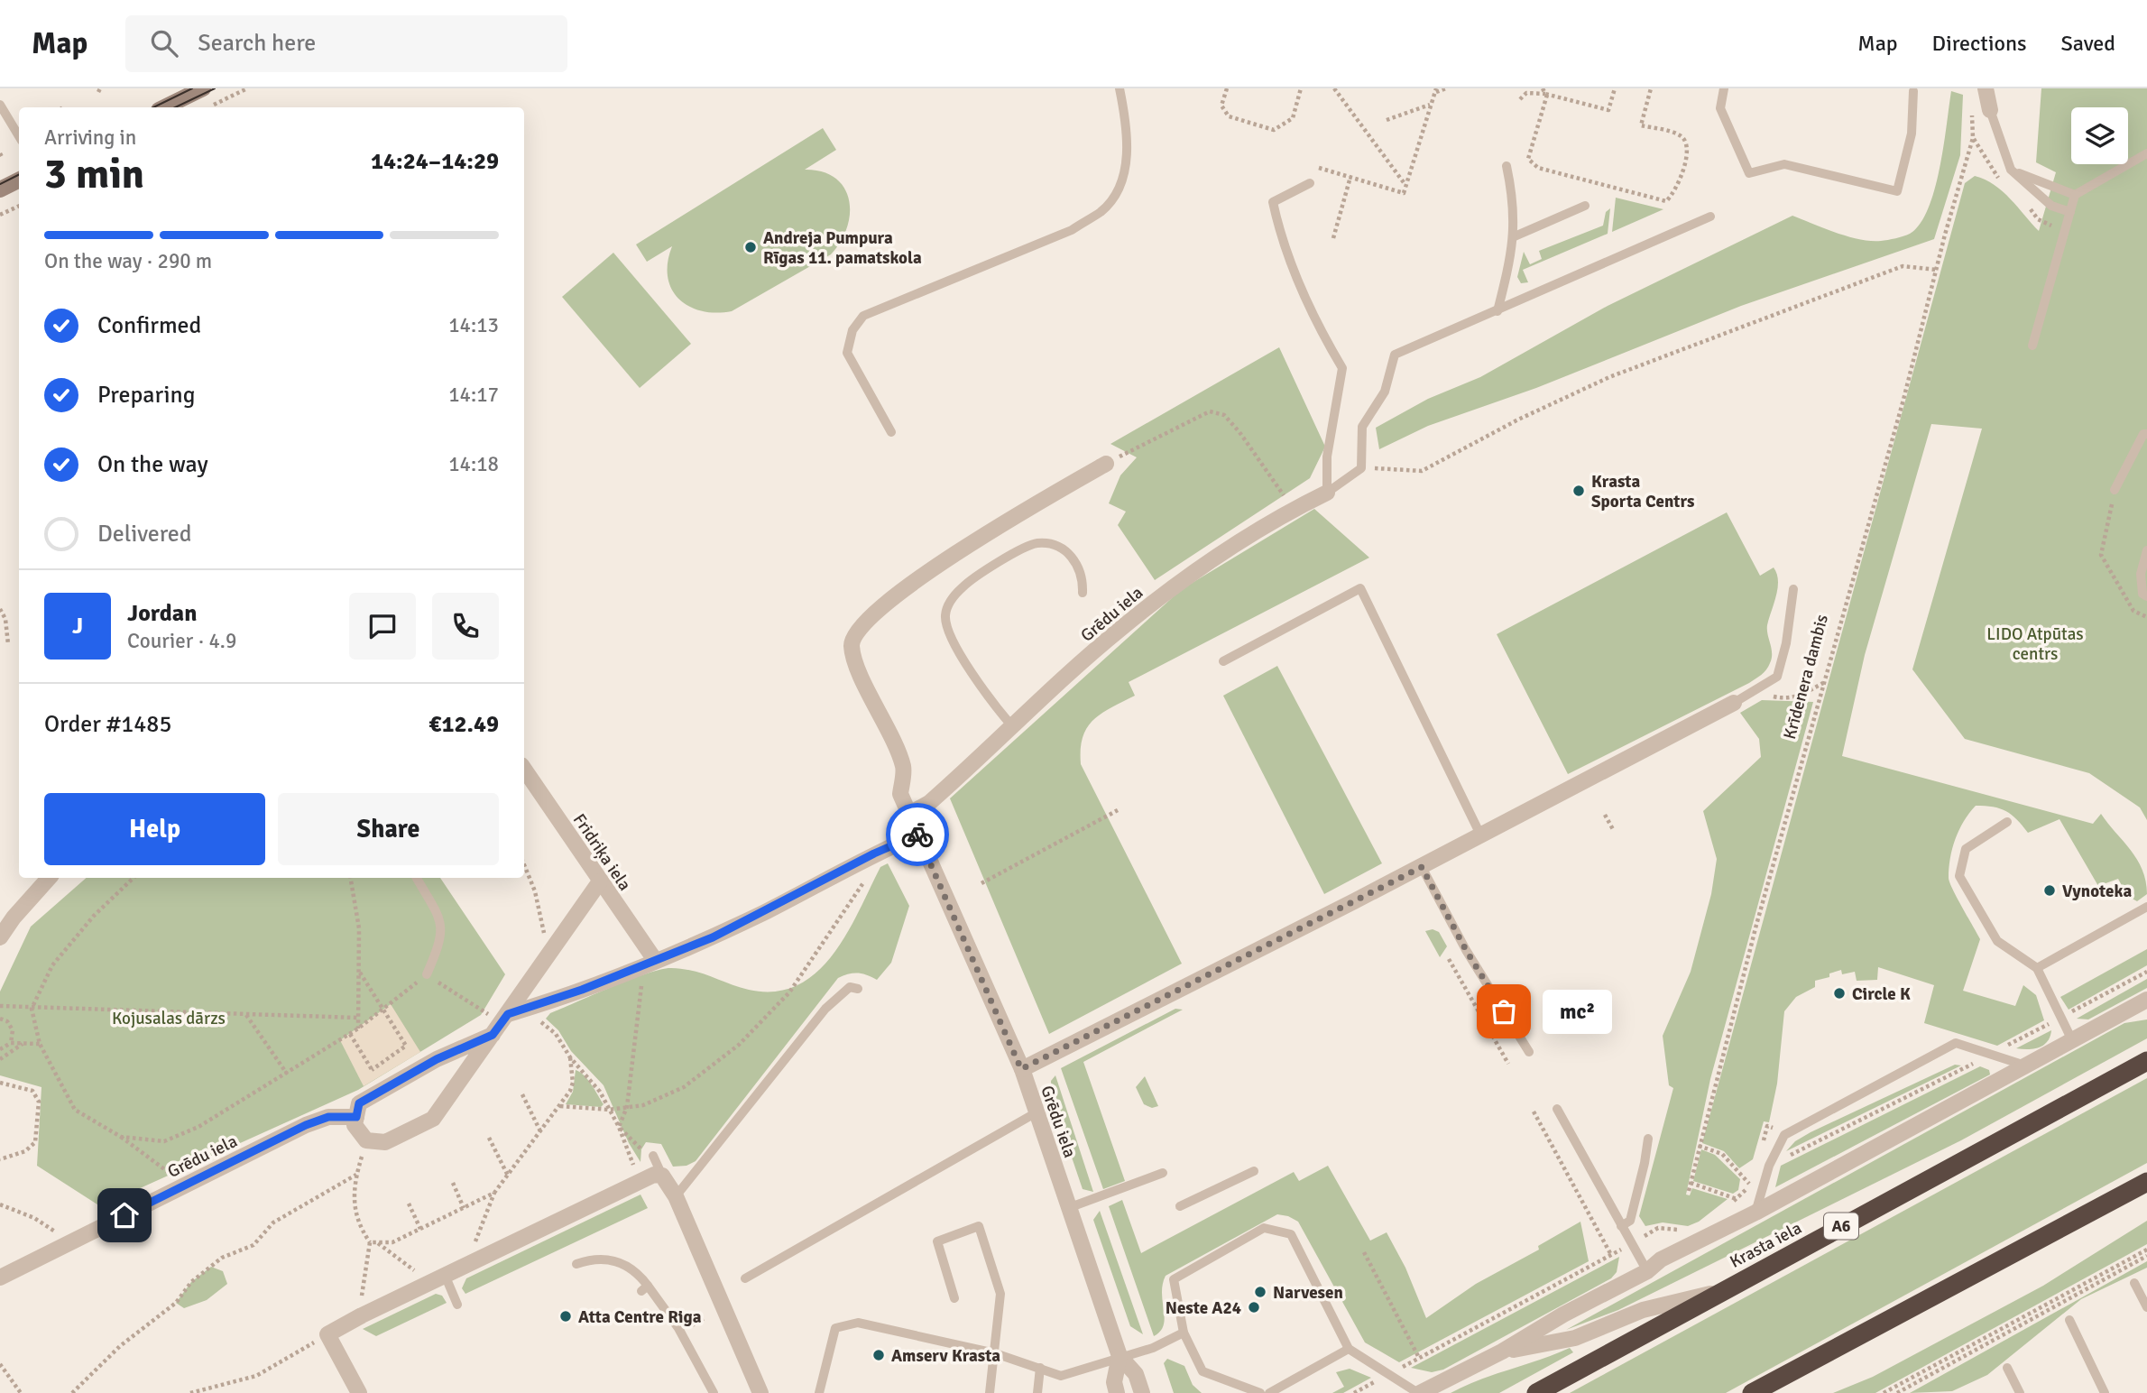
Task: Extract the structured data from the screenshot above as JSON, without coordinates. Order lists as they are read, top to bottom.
{
  "streets": {
    "highway": ["A6", "Krasta iela"],
    "street": ["Grēdu iela", "Fridriķa iela"],
    "path": ["Krīdenera dambis"]
  },
  "parks": ["LIDO Atpūtas centrs", "Kojusalas dārzs"],
  "places": [
    "Andreja Pumpura Rīgas 11. pamatskola",
    "Krasta Sporta Centrs",
    "Vynoteka",
    "Circle K",
    "mc²",
    "Narvesen",
    "Neste A24",
    "Atta Centre Riga",
    "Amserv Krasta"
  ],
  "page": {
    "header": "Map",
    "search": "Search here",
    "nav": ["Map", "Directions", "Saved"],
    "heading": ["3 min", "Arriving in", "14:24–14:29"],
    "panel": [
      "Jordan",
      "Courier · 4.9",
      "Order #1485",
      "€12.49"
    ],
    "bar": "On the way · 290 m",
    "list": [
      ["Confirmed", "14:13"],
      ["Preparing", "14:17"],
      ["On the way", "14:18"],
      "Delivered"
    ],
    "round": "J",
    "buttons": ["Help", "Share"],
    "bubble": "mc²"
  }
}
